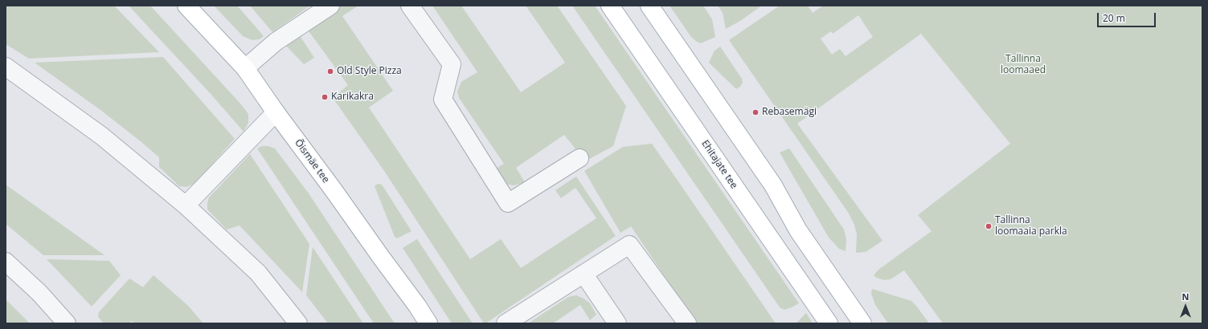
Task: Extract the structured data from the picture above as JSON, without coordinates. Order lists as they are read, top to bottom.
{
  "streets": {
    "main road": ["Õismäe tee", "Ehitajate tee"]
  },
  "parks": ["Tallinna loomaaed"],
  "places": [
    "Old Style Pizza",
    "Karikakra",
    "Rebasemägi",
    "Tallinna loomaaia parkla"
  ],
  "scale_bar": "20 m",
  "north": "top"
}
